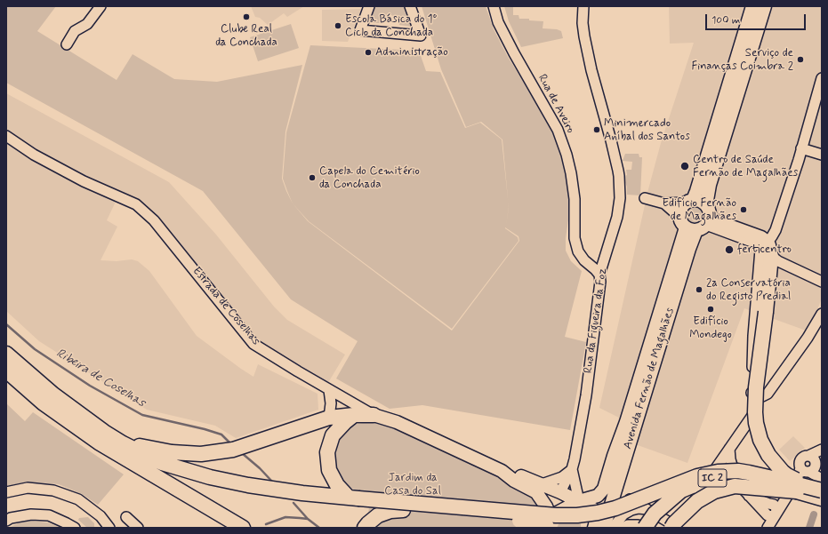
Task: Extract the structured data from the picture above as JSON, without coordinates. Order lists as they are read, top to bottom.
{
  "streets": {
    "highway": ["IC 2"],
    "main road": ["Estrada de Coselhas", "Rua da Figueira da Foz", "Avenida Fernão de Magalhães"],
    "street": ["Rua de Aveiro"]
  },
  "crossings": [
    ["Rua de Aveiro", "Rua da Figueira da Foz"],
    ["Rua da Figueira da Foz", "Avenida Fernão de Magalhães"]
  ],
  "water": ["Ribeira de Coselhas"],
  "parks": ["Jardim da Casa do Sal"],
  "places": [
    "Clube Real da Conchada",
    "Escola Básica do 1º Ciclo da Conchada",
    "Administração",
    "Serviço de Finanças Coimbra 2",
    "Minimercado Aníbal dos Santos",
    "Centro de Saúde Fernão de Magalhães",
    "Capela do Cemitério da Conchada",
    "Edifício Fernão de Magalhães",
    "ferticentro",
    "2a Conservatória do Registo Predial",
    "Edifício Mondego"
  ],
  "scale_bar": "100 m"
}
